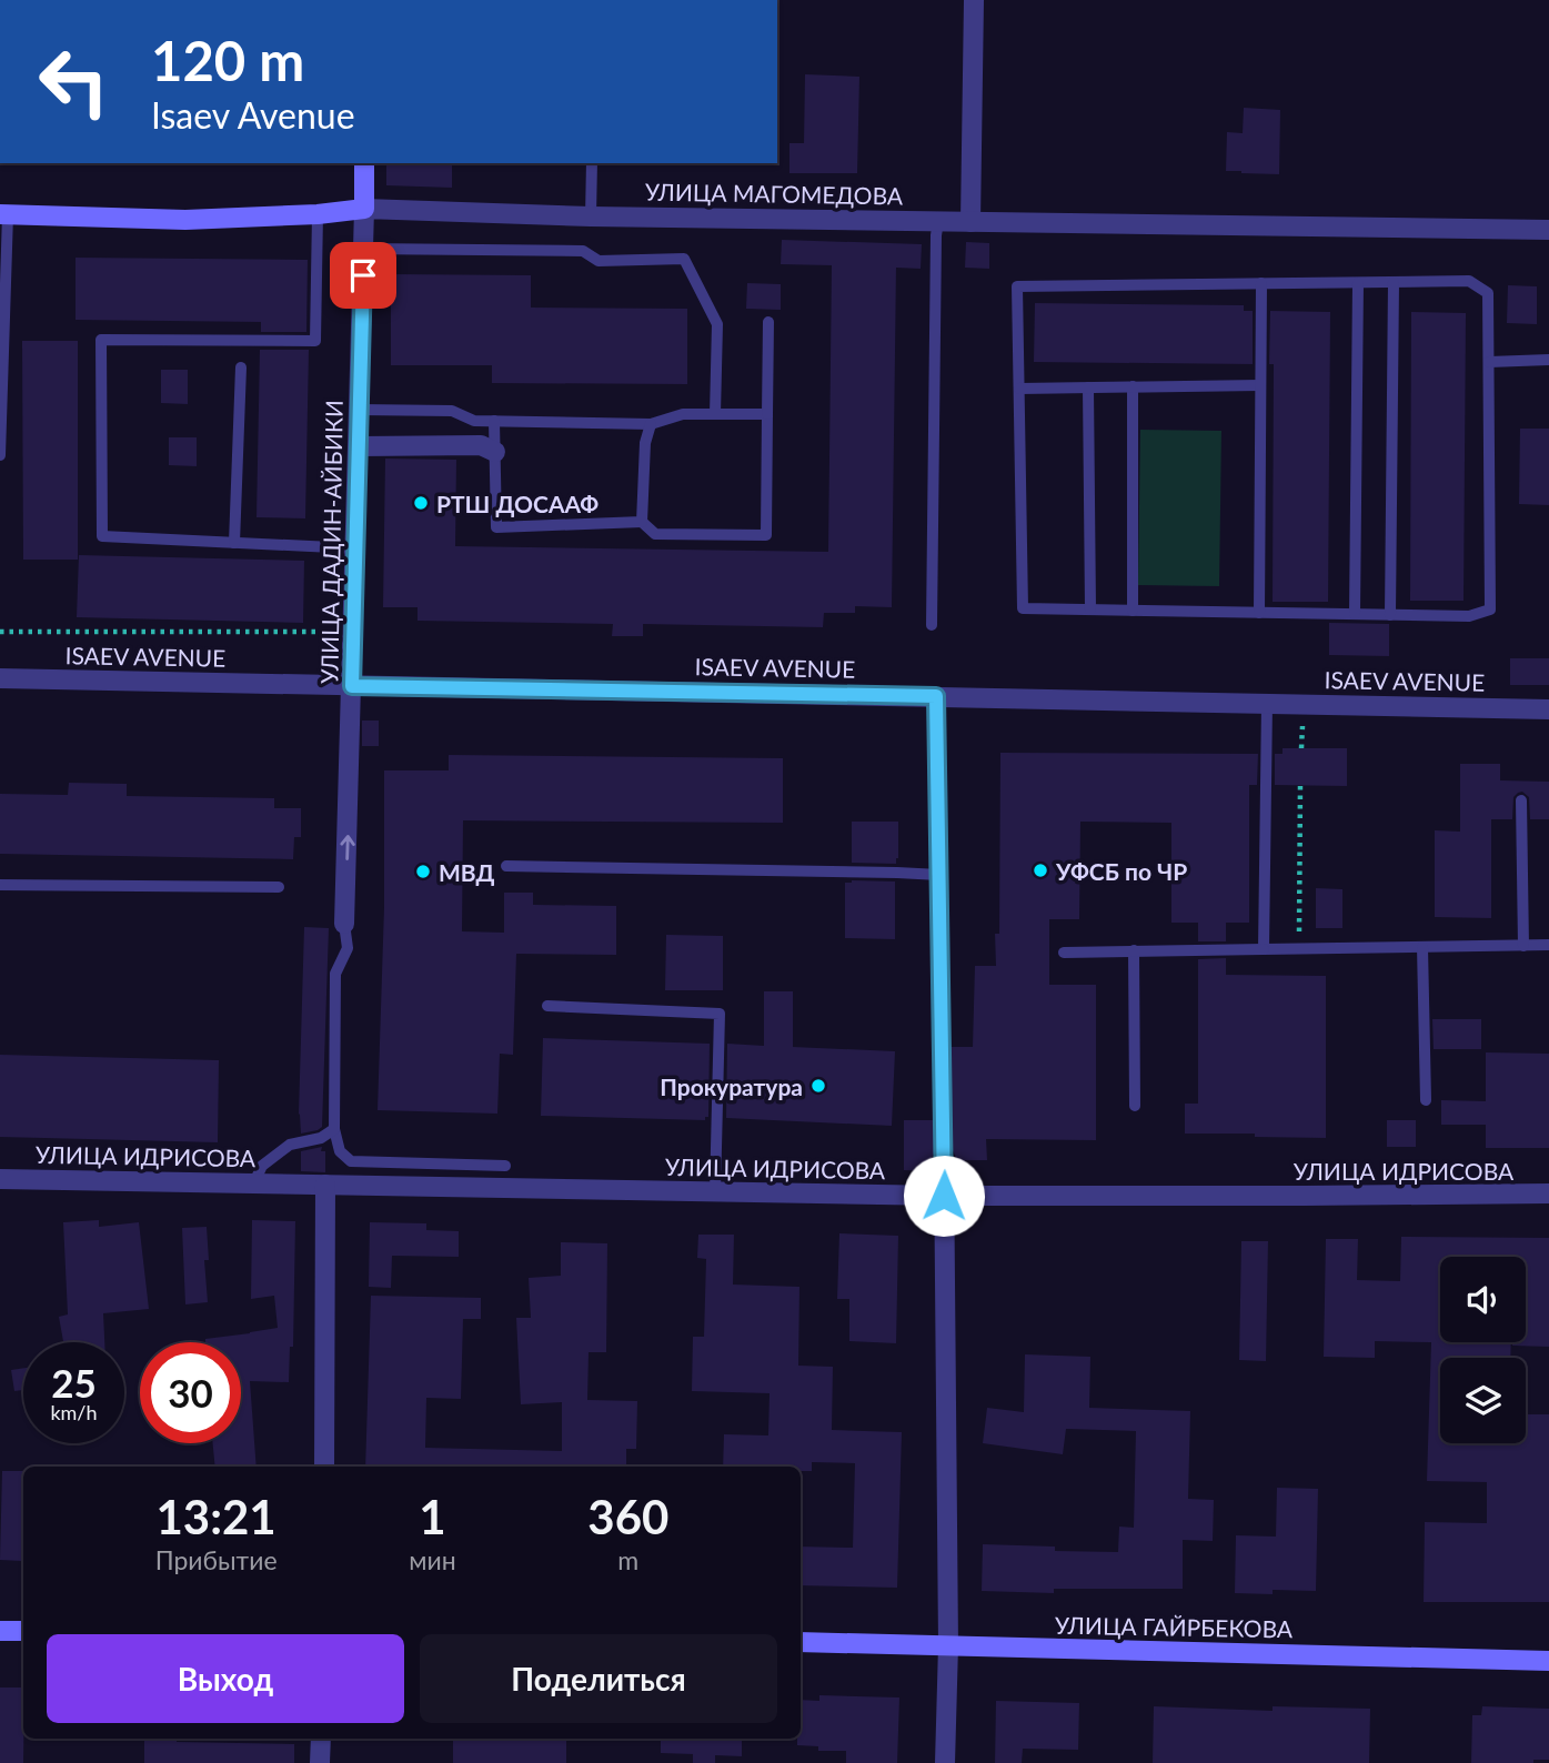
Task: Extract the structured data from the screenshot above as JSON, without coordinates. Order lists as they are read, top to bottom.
{
  "streets": {
    "main road": ["УЛИЦА МАГОМЕДОВА", "УЛИЦА ДАДИН-АЙБИКИ", "УЛИЦА ГАЙРБЕКОВА"],
    "street": ["ISAEV AVENUE", "УЛИЦА ИДРИСОВА"]
  },
  "crossings": [
    ["УЛИЦА МАГОМЕДОВА", "УЛИЦА ДАДИН-АЙБИКИ"],
    ["УЛИЦА ДАДИН-АЙБИКИ", "ISAEV AVENUE"]
  ],
  "places": [
    "РТШ ДОСААФ",
    "УФСБ по ЧР",
    "МВД",
    "Прокуратура"
  ],
  "page": {
    "turn": ["120 m", "Isaev Avenue"],
    "speed": "25 km/h",
    "limit": "30",
    "eta": [
      "13:21",
      "Прибытие",
      "1",
      "мин",
      "360",
      "m"
    ],
    "buttons": ["Выход", "Поделиться"]
  }
}
